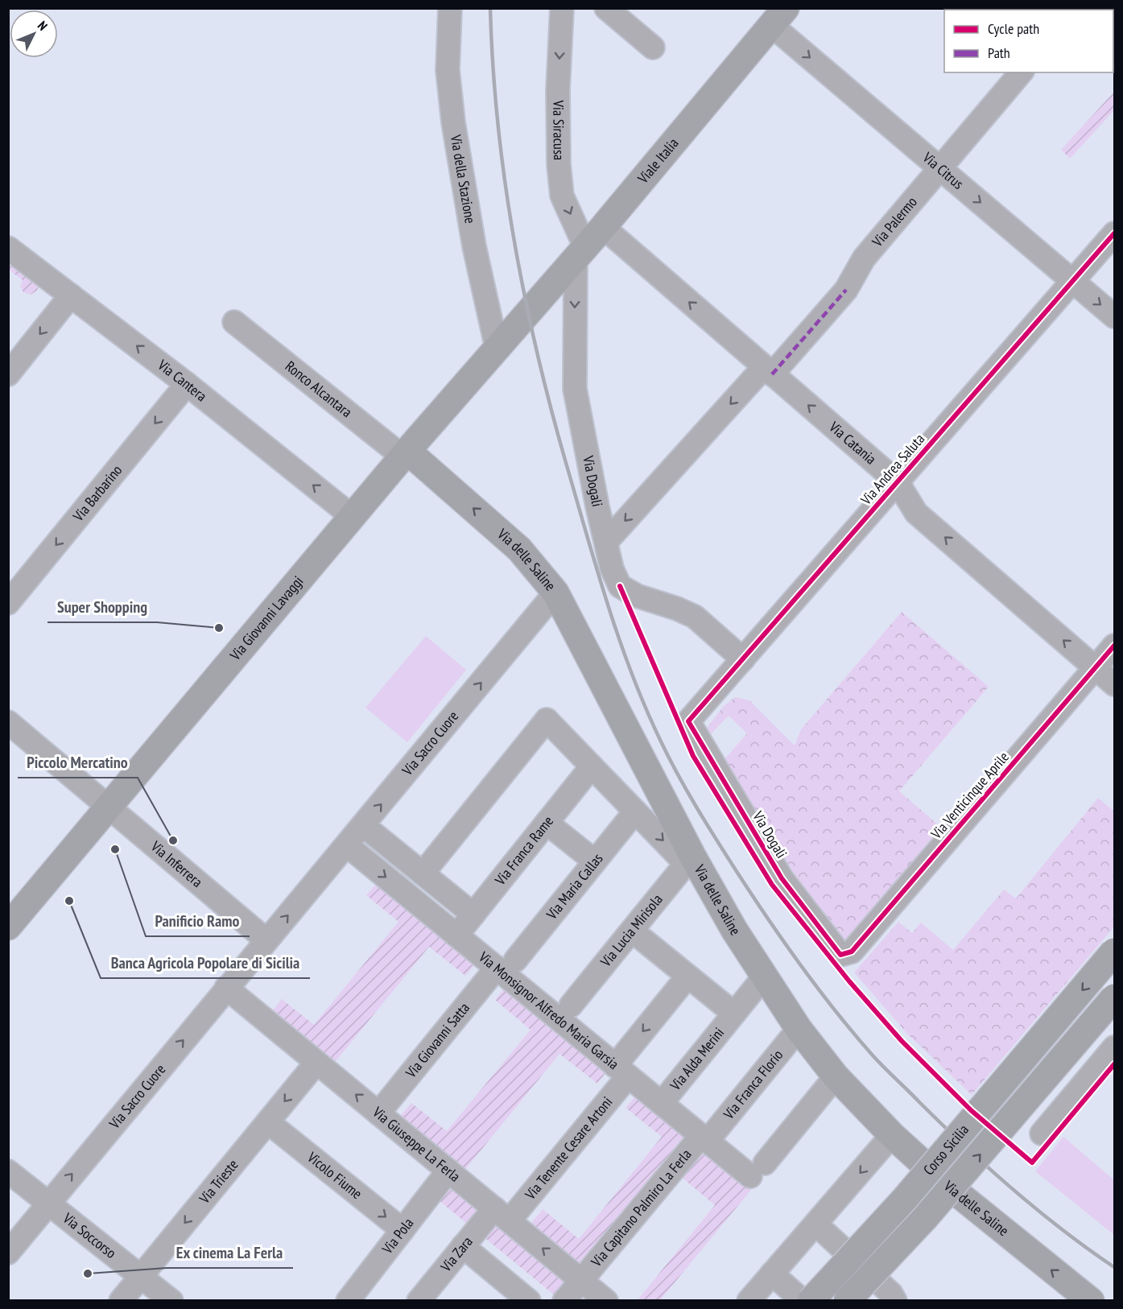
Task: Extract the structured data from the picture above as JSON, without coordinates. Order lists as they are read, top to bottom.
{
  "streets": {
    "main road": [
      "Viale Italia",
      "Via delle Saline",
      "Via Giovanni Lavaggi",
      "Corso Sicilia"
    ],
    "street": [
      "Via Siracusa",
      "Via Citrus",
      "Via della Stazione",
      "Via Palermo",
      "Via Cantera",
      "Ronco Alcantara",
      "Via Catania",
      "Via Andrea Saluta",
      "Via Dogali",
      "Via Barbarino",
      "Via Sacro Cuore",
      "Via Venticinque Aprile",
      "Via Franca Rame",
      "Via Inferrera",
      "Via Maria Callas",
      "Via Lucia Mirisola",
      "Via Monsignor Alfredo Maria Garsia",
      "Via Giovanni Satta",
      "Via Alda Merini",
      "Via Franca Florio",
      "Via Giuseppe La Ferla",
      "Via Tenente Cesare Artoni",
      "Vicolo Fiume",
      "Via Trieste",
      "Via Capitano Palmiro La Ferla",
      "Via Soccorso",
      "Via Pola",
      "Via Zara"
    ]
  },
  "crossings": [
    ["Via Siracusa", "Viale Italia"],
    ["Via Siracusa", "Via Dogali"],
    ["Viale Italia", "Via Citrus"],
    ["Viale Italia", "Via Catania"],
    ["Viale Italia", "Via Dogali"],
    ["Viale Italia", "Via Giovanni Lavaggi"],
    ["Via Citrus", "Via Palermo"],
    ["Via Citrus", "Via Andrea Saluta"],
    ["Via della Stazione", "Via Giovanni Lavaggi"],
    ["Via Palermo", "Via Catania"],
    ["Via Palermo", "Via Dogali"],
    ["Via Cantera", "Via Barbarino"],
    ["Via Cantera", "Via Giovanni Lavaggi"],
    ["Ronco Alcantara", "Via delle Saline"],
    ["Ronco Alcantara", "Via Giovanni Lavaggi"],
    ["Via Catania", "Via Andrea Saluta"],
    ["Via Catania", "Via Venticinque Aprile"],
    ["Via Andrea Saluta", "Via Dogali"],
    ["Via Dogali", "Via Venticinque Aprile"],
    ["Via delle Saline", "Via Giovanni Lavaggi"],
    ["Via delle Saline", "Via Sacro Cuore"],
    ["Via delle Saline", "Via Lucia Mirisola"],
    ["Via delle Saline", "Via Monsignor Alfredo Maria Garsia"],
    ["Via delle Saline", "Via Alda Merini"],
    ["Via delle Saline", "Via Franca Florio"],
    ["Via Giovanni Lavaggi", "Via Inferrera"],
    ["Via Sacro Cuore", "Via Inferrera"],
    ["Via Sacro Cuore", "Via Monsignor Alfredo Maria Garsia"],
    ["Via Sacro Cuore", "Via Giuseppe La Ferla"],
    ["Via Sacro Cuore", "Via Soccorso"],
    ["Via Franca Rame", "Via Monsignor Alfredo Maria Garsia"],
    ["Via Maria Callas", "Via Monsignor Alfredo Maria Garsia"],
    ["Via Maria Callas", "Via Giovanni Satta"],
    ["Via Monsignor Alfredo Maria Garsia", "Via Giovanni Satta"],
    ["Via Monsignor Alfredo Maria Garsia", "Via Alda Merini"],
    ["Via Monsignor Alfredo Maria Garsia", "Via Franca Florio"],
    ["Via Monsignor Alfredo Maria Garsia", "Via Tenente Cesare Artoni"],
    ["Via Monsignor Alfredo Maria Garsia", "Via Capitano Palmiro La Ferla"],
    ["Via Giovanni Satta", "Via Giuseppe La Ferla"],
    ["Via Franca Florio", "Via Capitano Palmiro La Ferla"],
    ["Via Giuseppe La Ferla", "Via Tenente Cesare Artoni"],
    ["Via Giuseppe La Ferla", "Via Trieste"],
    ["Via Giuseppe La Ferla", "Via Capitano Palmiro La Ferla"],
    ["Via Giuseppe La Ferla", "Via Pola"],
    ["Via Giuseppe La Ferla", "Via Zara"],
    ["Via Tenente Cesare Artoni", "Via Zara"],
    ["Vicolo Fiume", "Via Trieste"],
    ["Vicolo Fiume", "Via Pola"],
    ["Via Trieste", "Via Soccorso"]
  ],
  "one_way": [
    "Via Siracusa",
    "Via Citrus",
    "Via Palermo",
    "Via Cantera",
    "Via Catania",
    "Via Dogali",
    "Via delle Saline",
    "Via Sacro Cuore",
    "Via Tenente Cesare Artoni",
    "Vicolo Fiume",
    "Via Trieste"
  ],
  "places": [
    "Super Shopping",
    "Piccolo Mercatino",
    "Panificio Ramo",
    "Banca Agricola Popolare di Sicilia",
    "Ex cinema La Ferla"
  ],
  "legend": ["Cycle path", "Path"],
  "north": "top right"
}
